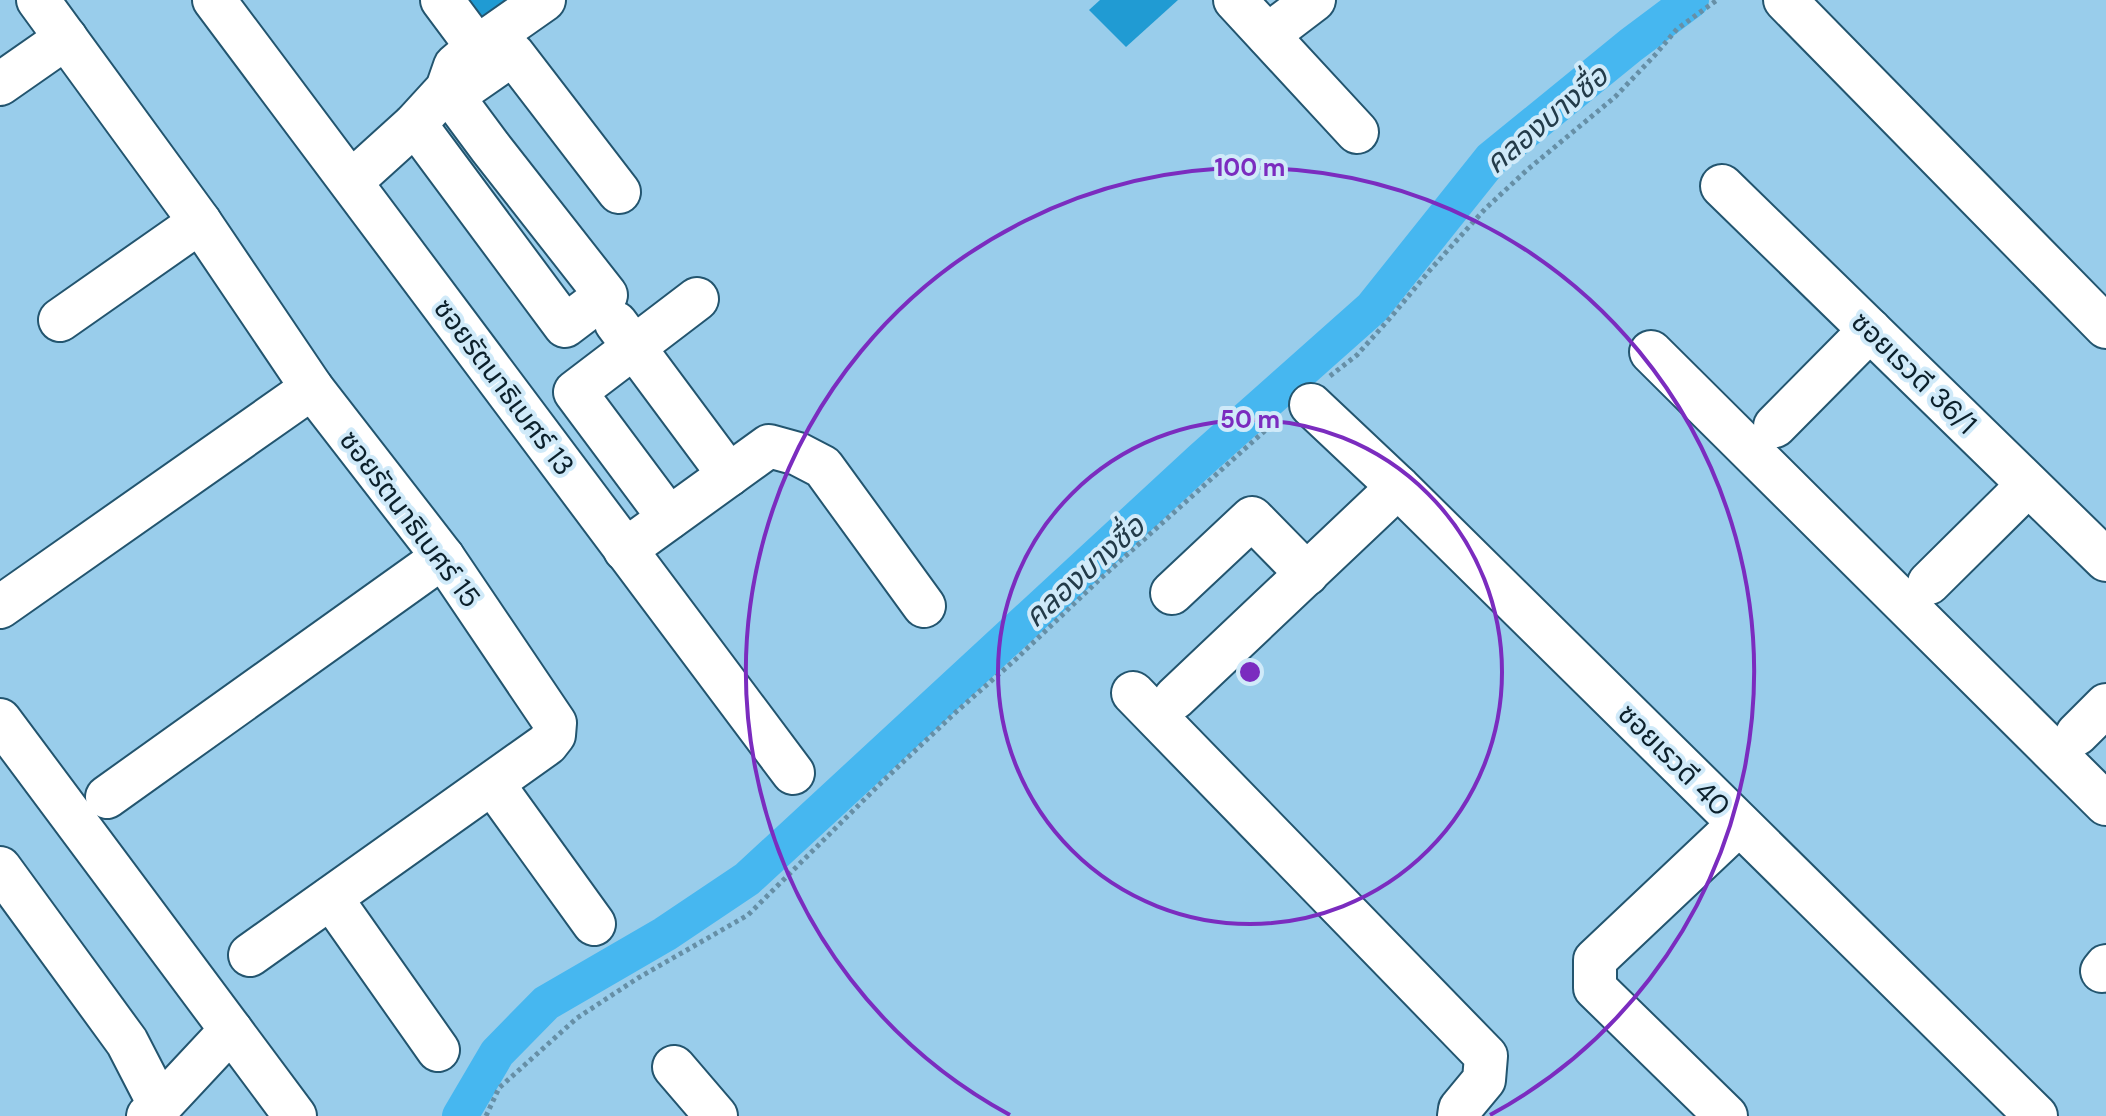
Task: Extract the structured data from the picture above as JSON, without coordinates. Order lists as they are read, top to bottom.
{
  "streets": {
    "street": [
      "ซอยเรวดี 36/1",
      "ซอยรัตนาธิเบศร์ 13",
      "ซอยรัตนาธิเบศร์ 15",
      "ซอยเรวดี 40"
    ]
  },
  "water": ["คลองบางซื่อ"],
  "rings": ["100 m", "50 m"]
}
